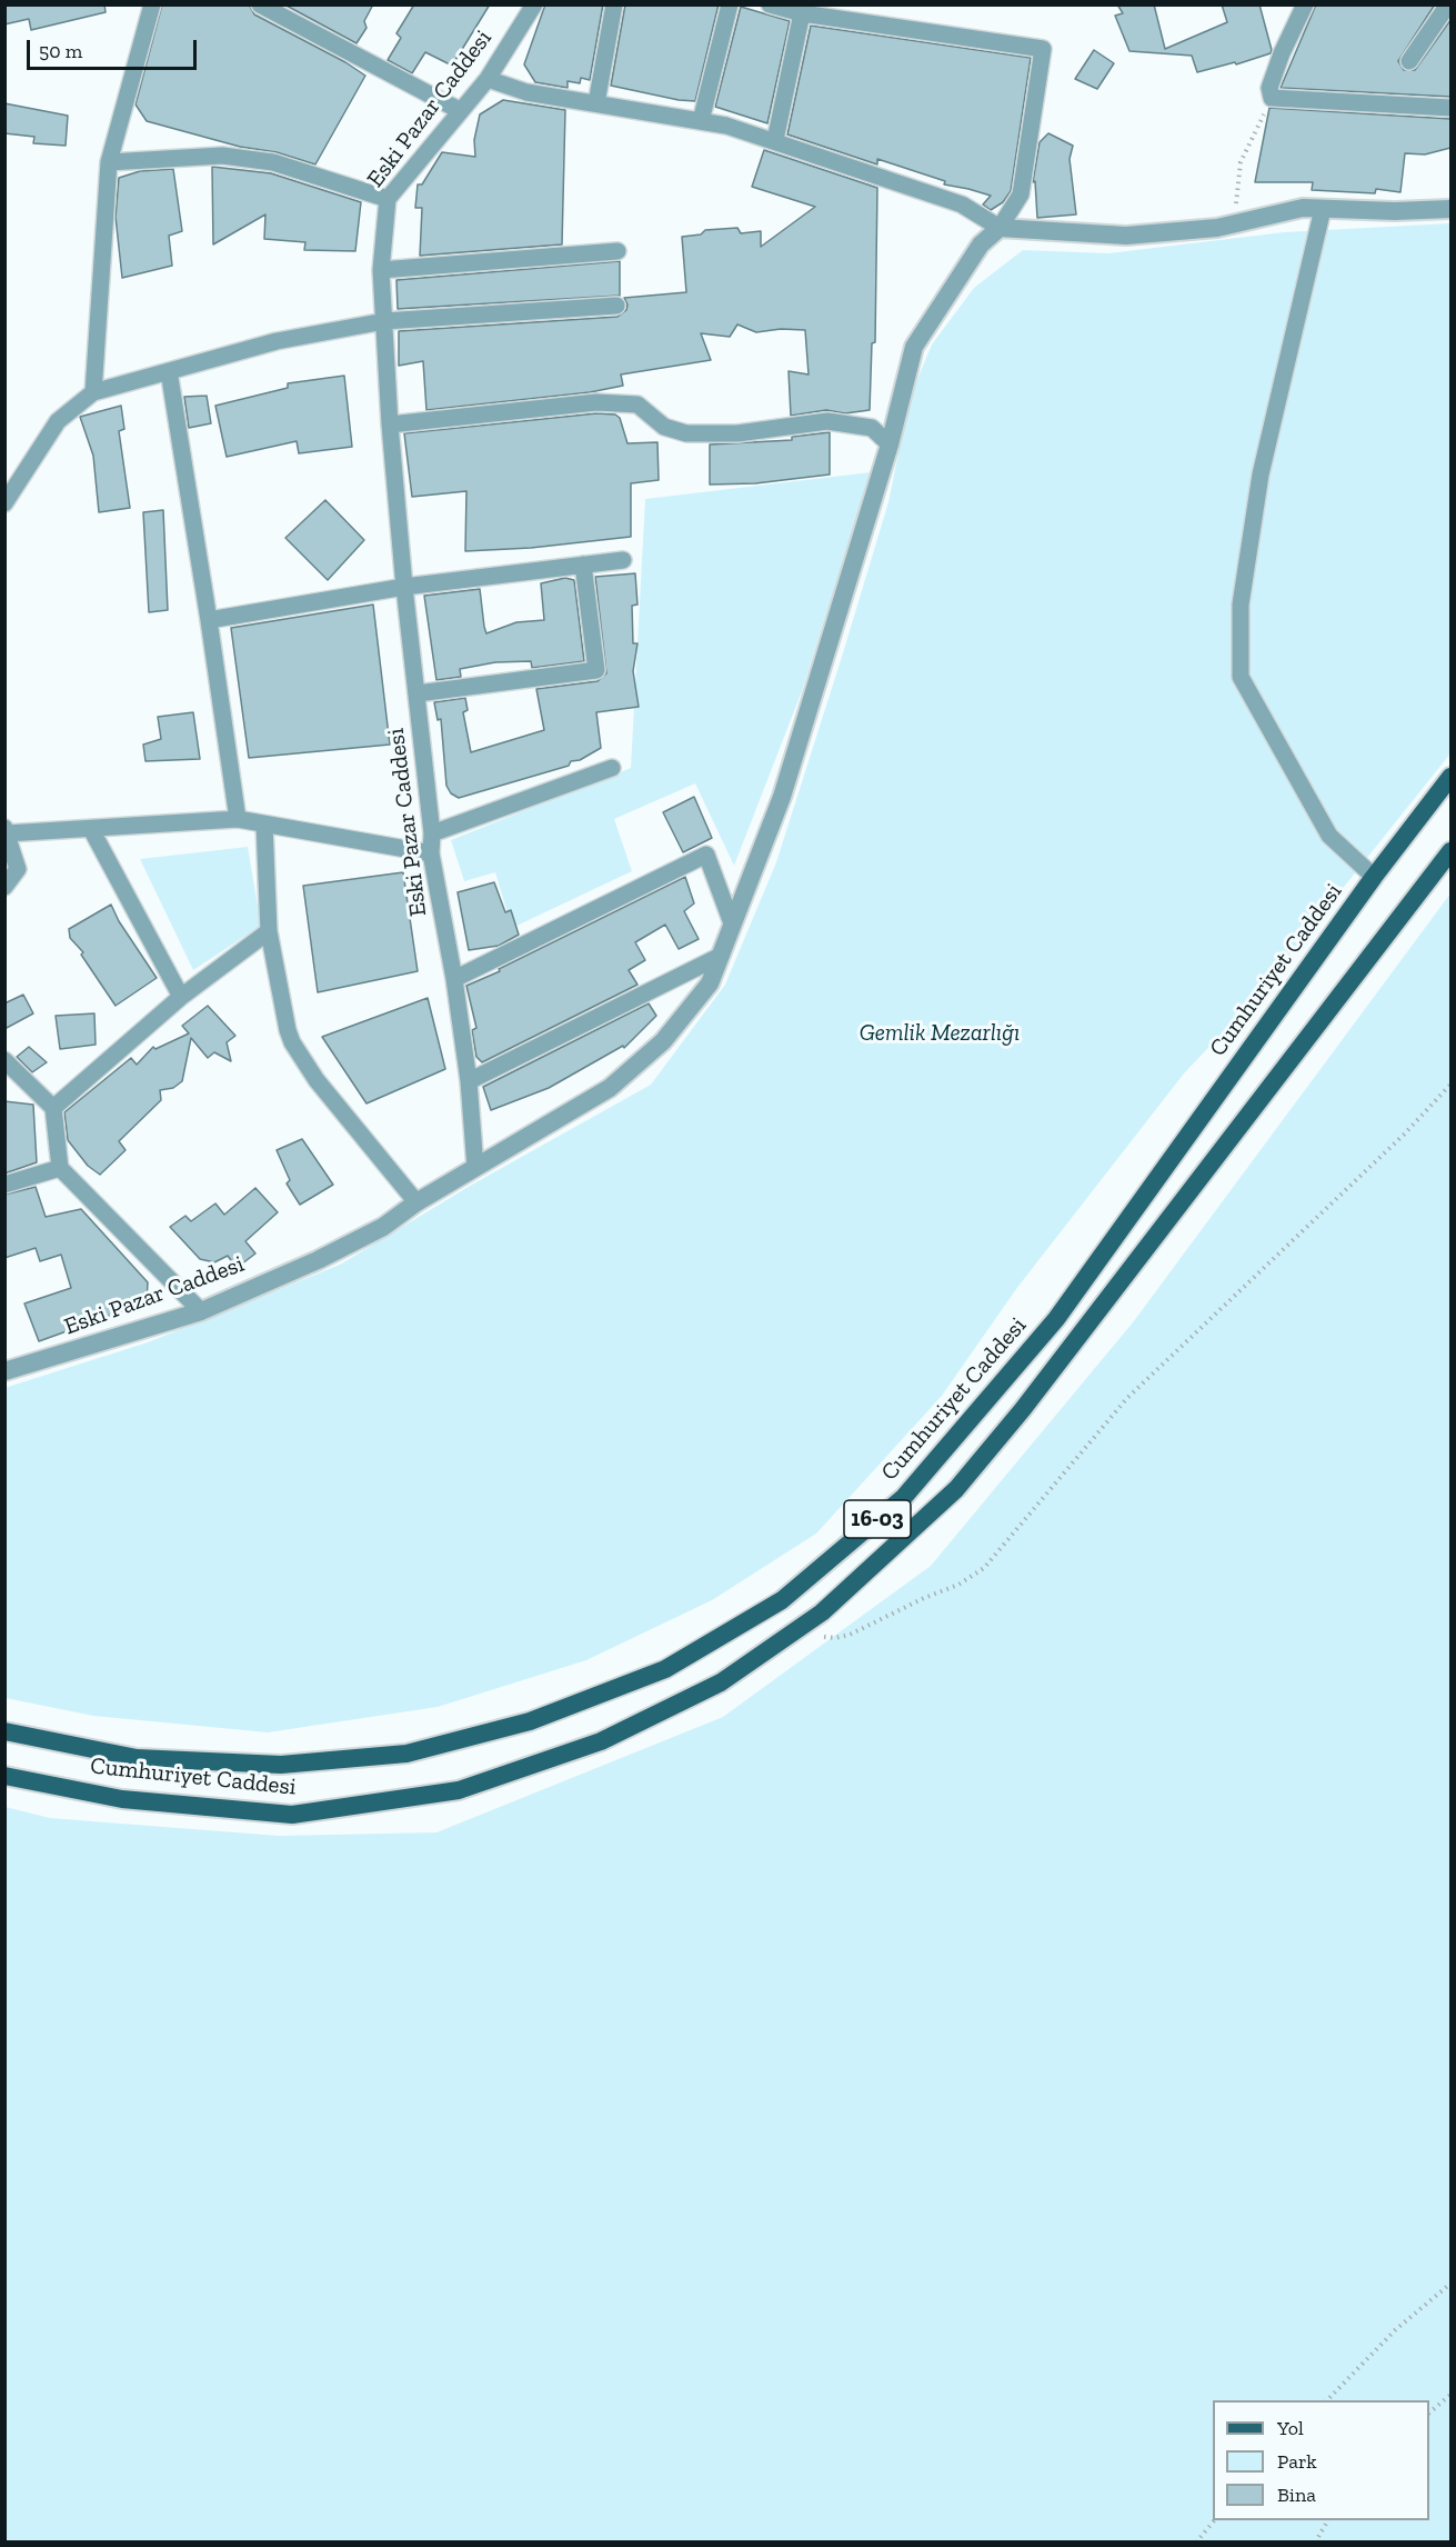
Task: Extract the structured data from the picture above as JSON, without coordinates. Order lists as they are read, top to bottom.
{
  "streets": {
    "main road": ["Cumhuriyet Caddesi", "16-03"],
    "street": ["Eski Pazar Caddesi"]
  },
  "parks": ["Gemlik Mezarlığı"],
  "legend": ["Yol", "Park", "Bina"],
  "scale_bar": "50 m"
}
